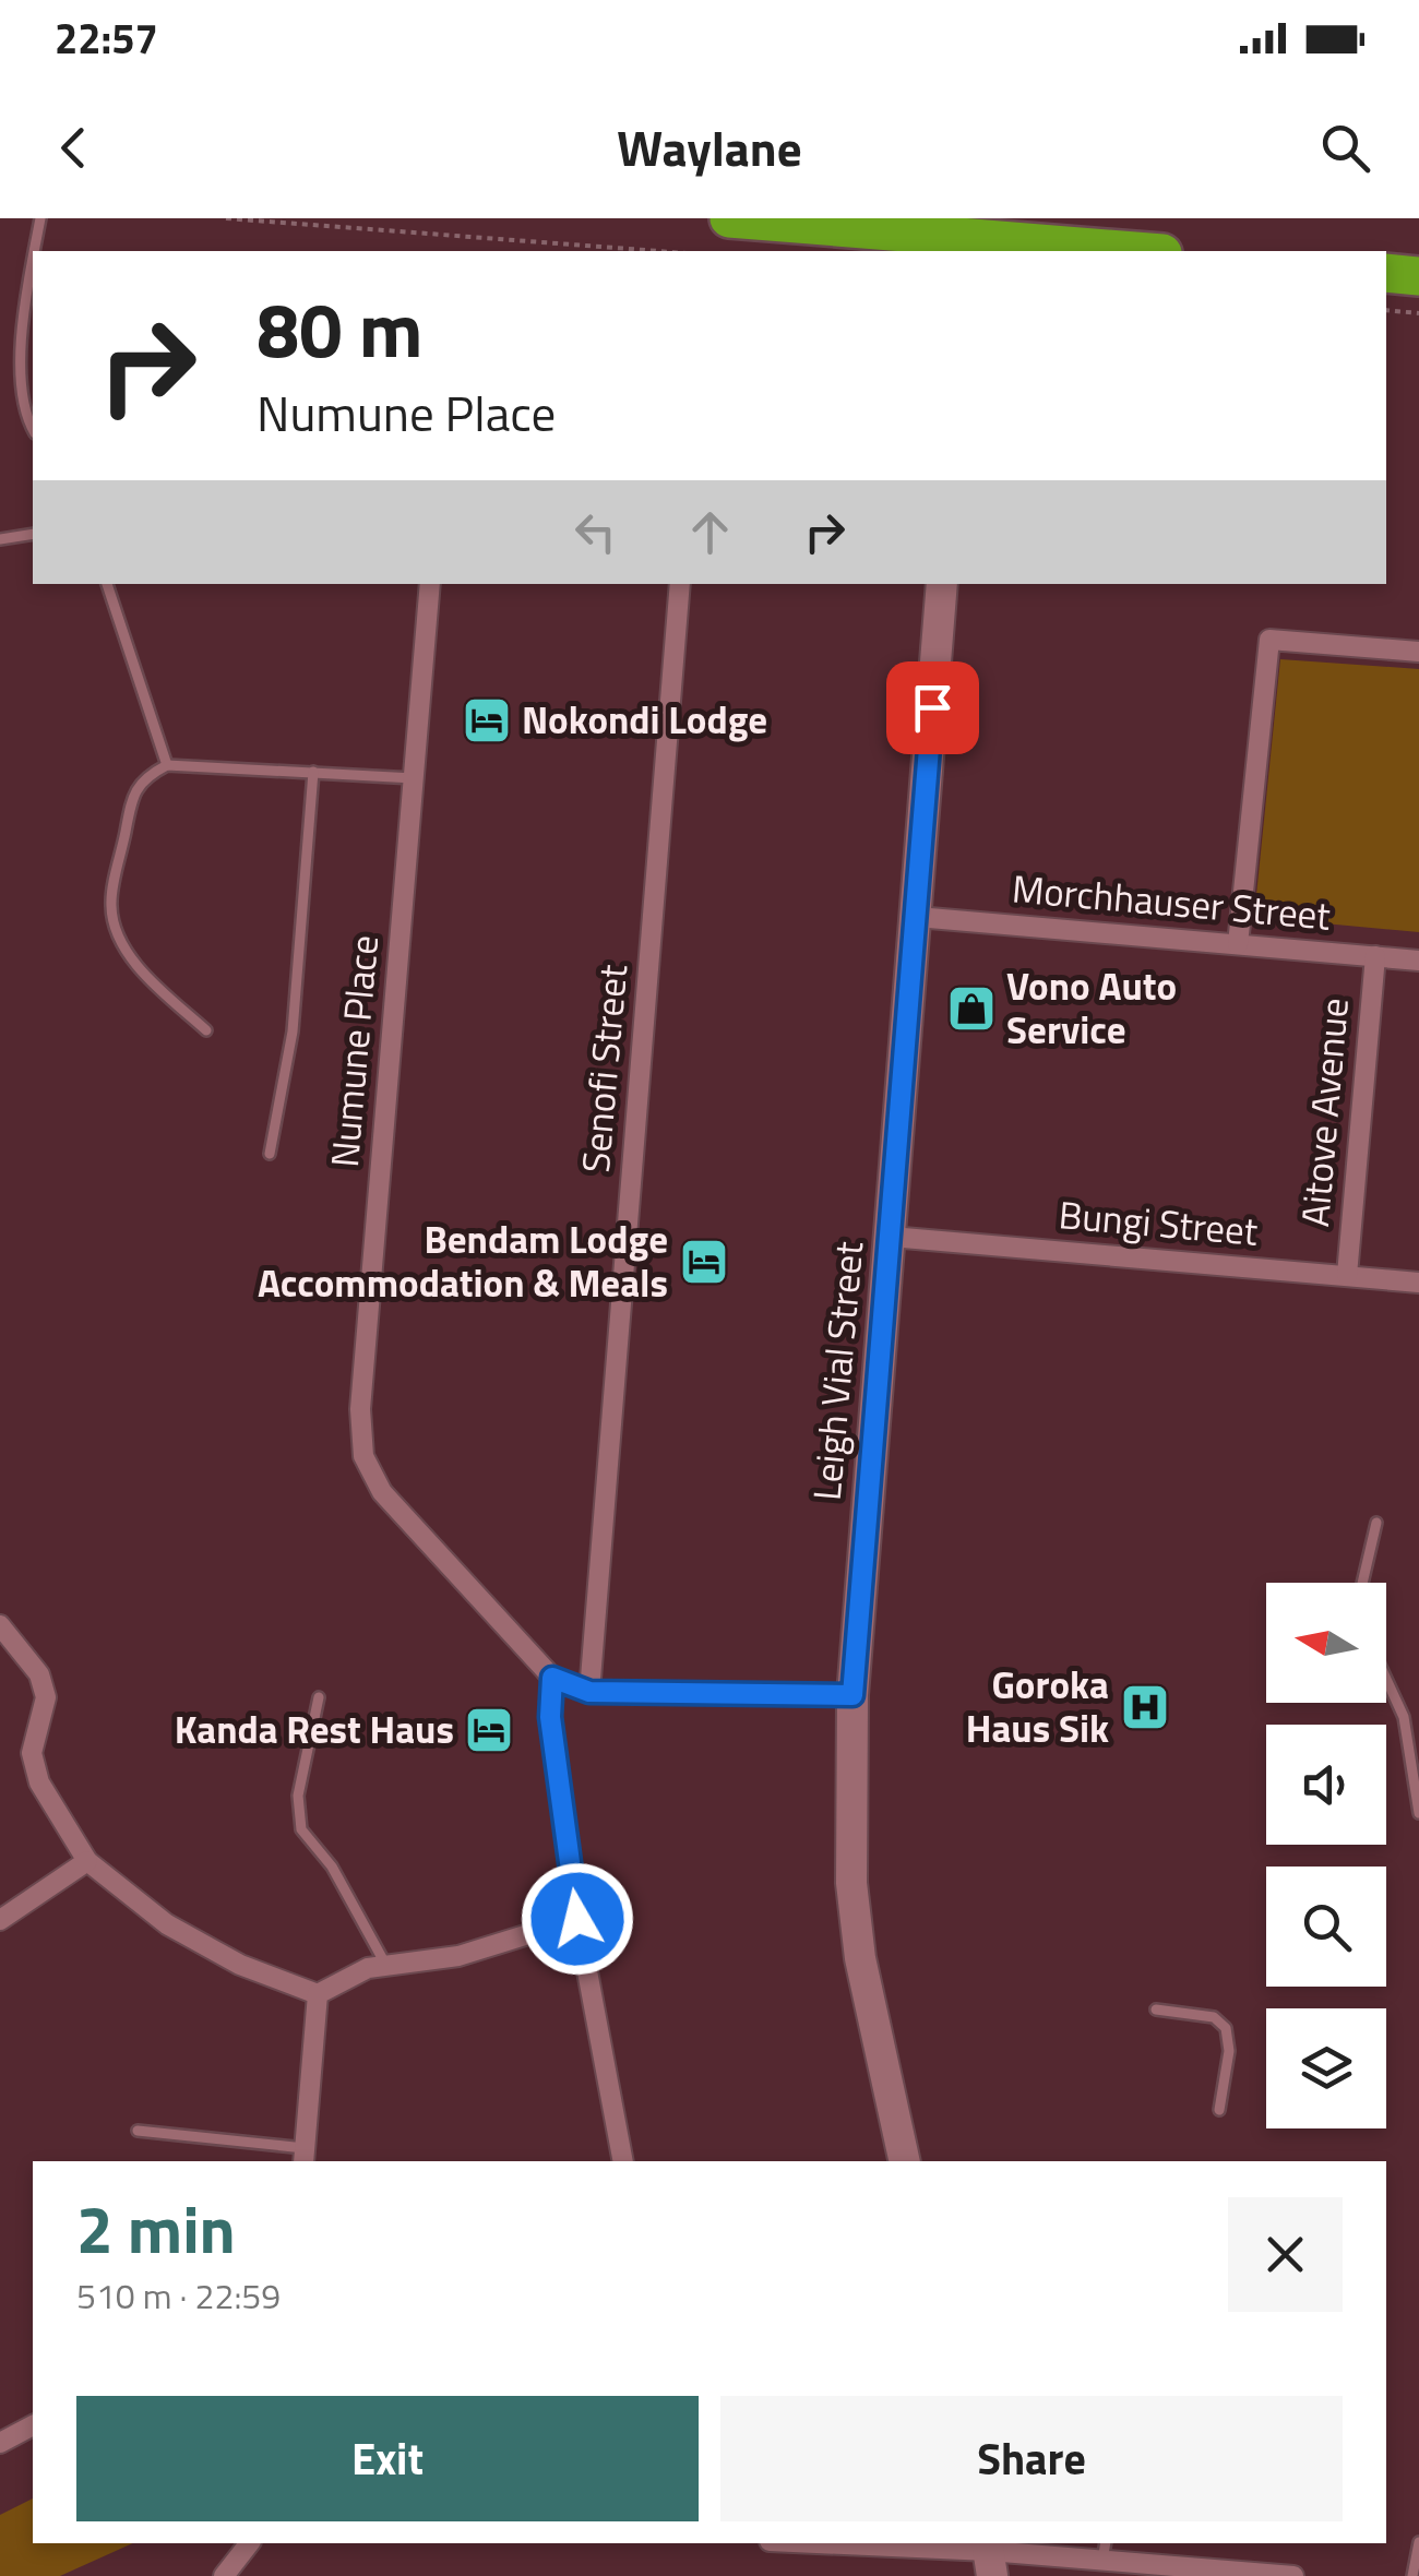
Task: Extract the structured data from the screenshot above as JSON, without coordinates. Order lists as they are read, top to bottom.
{
  "streets": {
    "street": [
      "Morchhauser Street",
      "Numune Place",
      "Senofi Street",
      "Aitove Avenue",
      "Bungi Street",
      "Leigh Vial Street"
    ]
  },
  "crossings": [
    ["Morchhauser Street", "Aitove Avenue"],
    ["Morchhauser Street", "Leigh Vial Street"],
    ["Numune Place", "Senofi Street"],
    ["Numune Place", "Leigh Vial Street"],
    ["Aitove Avenue", "Bungi Street"],
    ["Bungi Street", "Leigh Vial Street"]
  ],
  "places": {
    "hotel": ["Nokondi Lodge", "Bendam Lodge Accommodation & Meals", "Kanda Rest Haus"],
    "shop": ["Vono Auto Service"],
    "hospital": ["Goroka Haus Sik"]
  },
  "north": "left",
  "page": {
    "status": "22:57",
    "header": "Waylane",
    "turn": ["80 m", "Numune Place"],
    "heading": ["2 min", "510 m · 22:59"],
    "buttons": ["Exit", "Share"]
  }
}
